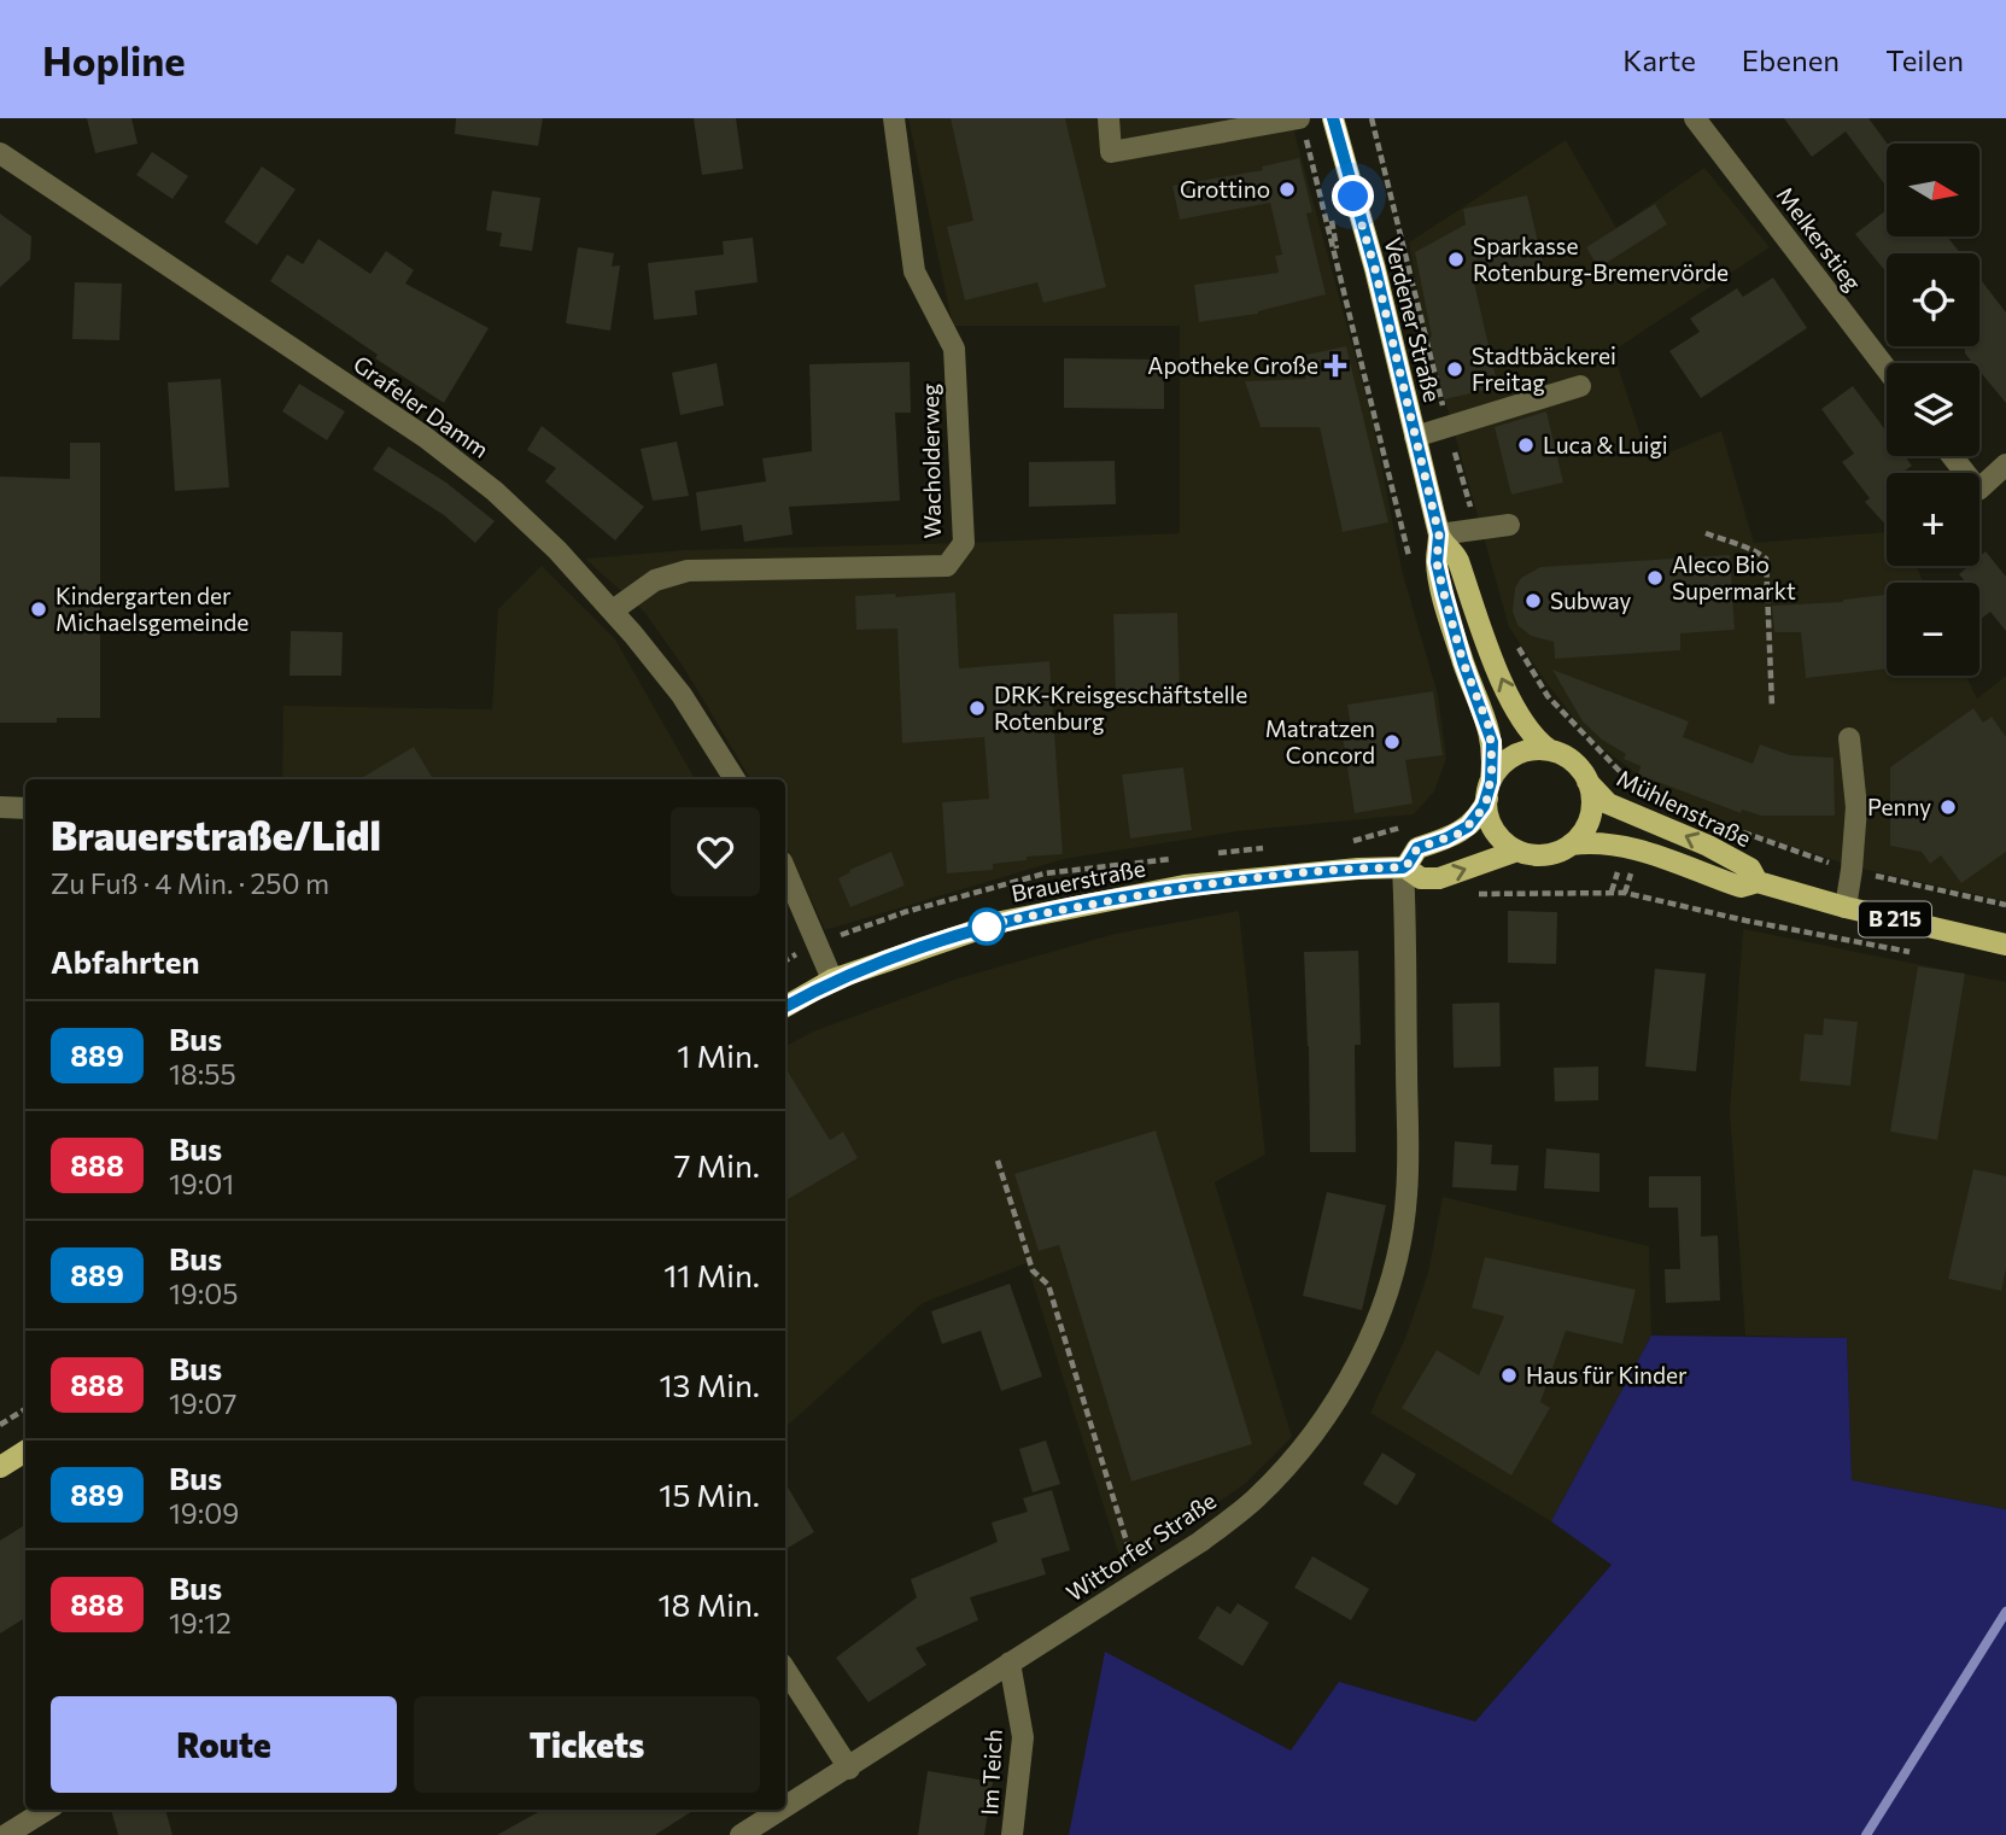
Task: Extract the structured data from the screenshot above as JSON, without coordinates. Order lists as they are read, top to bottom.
{
  "streets": {
    "main road": [
      "Verdener Straße",
      "Mühlenstraße",
      "Brauerstraße",
      "B 215"
    ],
    "street": [
      "Melkerstieg",
      "Grafeler Damm",
      "Wacholderweg",
      "Wittorfer Straße",
      "Im Teich"
    ]
  },
  "crossings": [
    ["Verdener Straße", "Mühlenstraße"],
    ["Verdener Straße", "Brauerstraße"],
    ["Grafeler Damm", "Wacholderweg"],
    ["Mühlenstraße", "Brauerstraße"],
    ["Brauerstraße", "Wittorfer Straße"],
    ["Wittorfer Straße", "Im Teich"]
  ],
  "places": {
    "other": [
      "Grottino",
      "Sparkasse Rotenburg-Bremervörde",
      "Stadtbäckerei Freitag",
      "Luca & Luigi",
      "Aleco Bio Supermarkt",
      "Subway",
      "Kindergarten der Michaelsgemeinde",
      "DRK-Kreisgeschäftstelle Rotenburg",
      "Matratzen Concord",
      "Penny",
      "Haus für Kinder"
    ],
    "health": ["Apotheke Große"]
  },
  "lines": ["bus line 889"],
  "north": "right",
  "page": {
    "header": "Hopline",
    "nav": ["Karte", "Ebenen", "Teilen"],
    "map_buttons": ["+", "−"],
    "heading": [
      ["Brauerstraße/Lidl", "Zu Fuß · 4 Min. · 250 m"],
      "Abfahrten"
    ],
    "list": [
      {
        "mark": "889",
        "name": "Bus",
        "note": "18:55",
        "value": "1 Min."
      },
      {
        "mark": "888",
        "name": "Bus",
        "note": "19:01",
        "value": "7 Min."
      },
      {
        "mark": "889",
        "name": "Bus",
        "note": "19:05",
        "value": "11 Min."
      },
      {
        "mark": "888",
        "name": "Bus",
        "note": "19:07",
        "value": "13 Min."
      },
      {
        "mark": "889",
        "name": "Bus",
        "note": "19:09",
        "value": "15 Min."
      },
      {
        "mark": "888",
        "name": "Bus",
        "note": "19:12",
        "value": "18 Min."
      }
    ],
    "buttons": ["Route", "Tickets"]
  }
}
